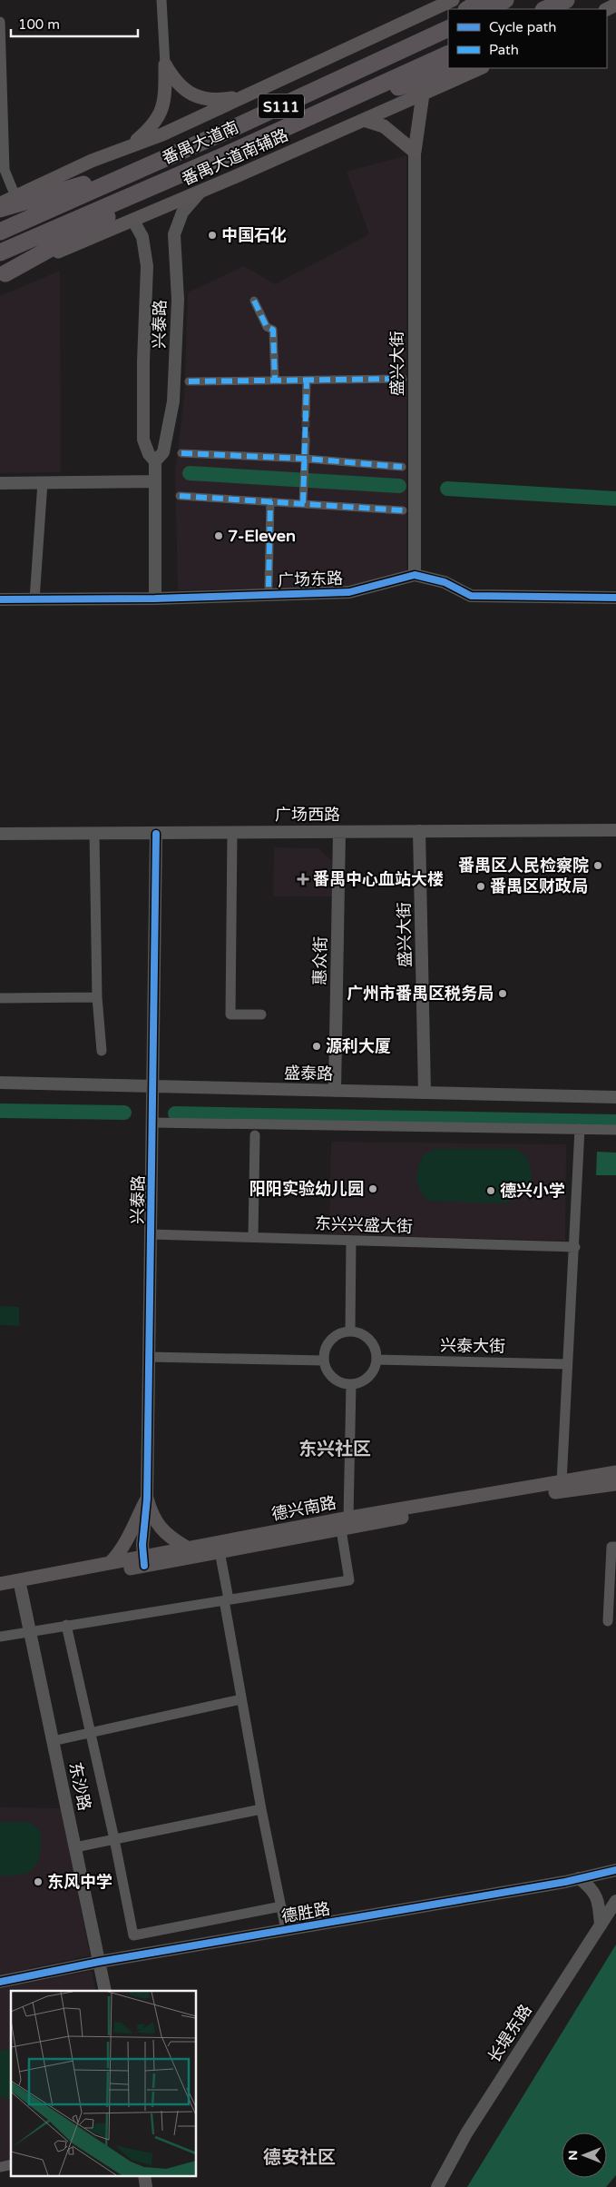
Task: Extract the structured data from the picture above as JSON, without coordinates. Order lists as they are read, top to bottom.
{
  "streets": {
    "highway": ["S111", "番禺大道南"],
    "main road": ["番禺大道南辅路", "德兴南路"],
    "street": [
      "兴泰路",
      "盛兴大街",
      "广场东路",
      "广场西路",
      "惠众街",
      "盛泰路",
      "东兴兴盛大街",
      "兴泰大街",
      "东沙路",
      "德胜路",
      "长堤东路"
    ]
  },
  "crossings": [
    ["番禺大道南辅路", "兴泰路"],
    ["兴泰路", "广场东路"],
    ["兴泰路", "广场西路"],
    ["兴泰路", "盛泰路"],
    ["兴泰路", "东兴兴盛大街"],
    ["兴泰路", "德兴南路"],
    ["盛兴大街", "广场东路"],
    ["盛兴大街", "广场西路"],
    ["盛兴大街", "盛泰路"],
    ["广场西路", "惠众街"],
    ["惠众街", "盛泰路"],
    ["德兴南路", "东沙路"],
    ["东沙路", "德胜路"]
  ],
  "districts": ["东兴社区", "德安社区"],
  "places": {
    "other": [
      "中国石化",
      "7-Eleven",
      "番禺区人民检察院",
      "番禺区财政局",
      "广州市番禺区税务局",
      "源利大厦",
      "阳阳实验幼儿园",
      "德兴小学",
      "东风中学"
    ],
    "health": ["番禺中心血站大楼"]
  },
  "legend": ["Cycle path", "Path"],
  "scale_bar": "100 m",
  "north": "left"
}
